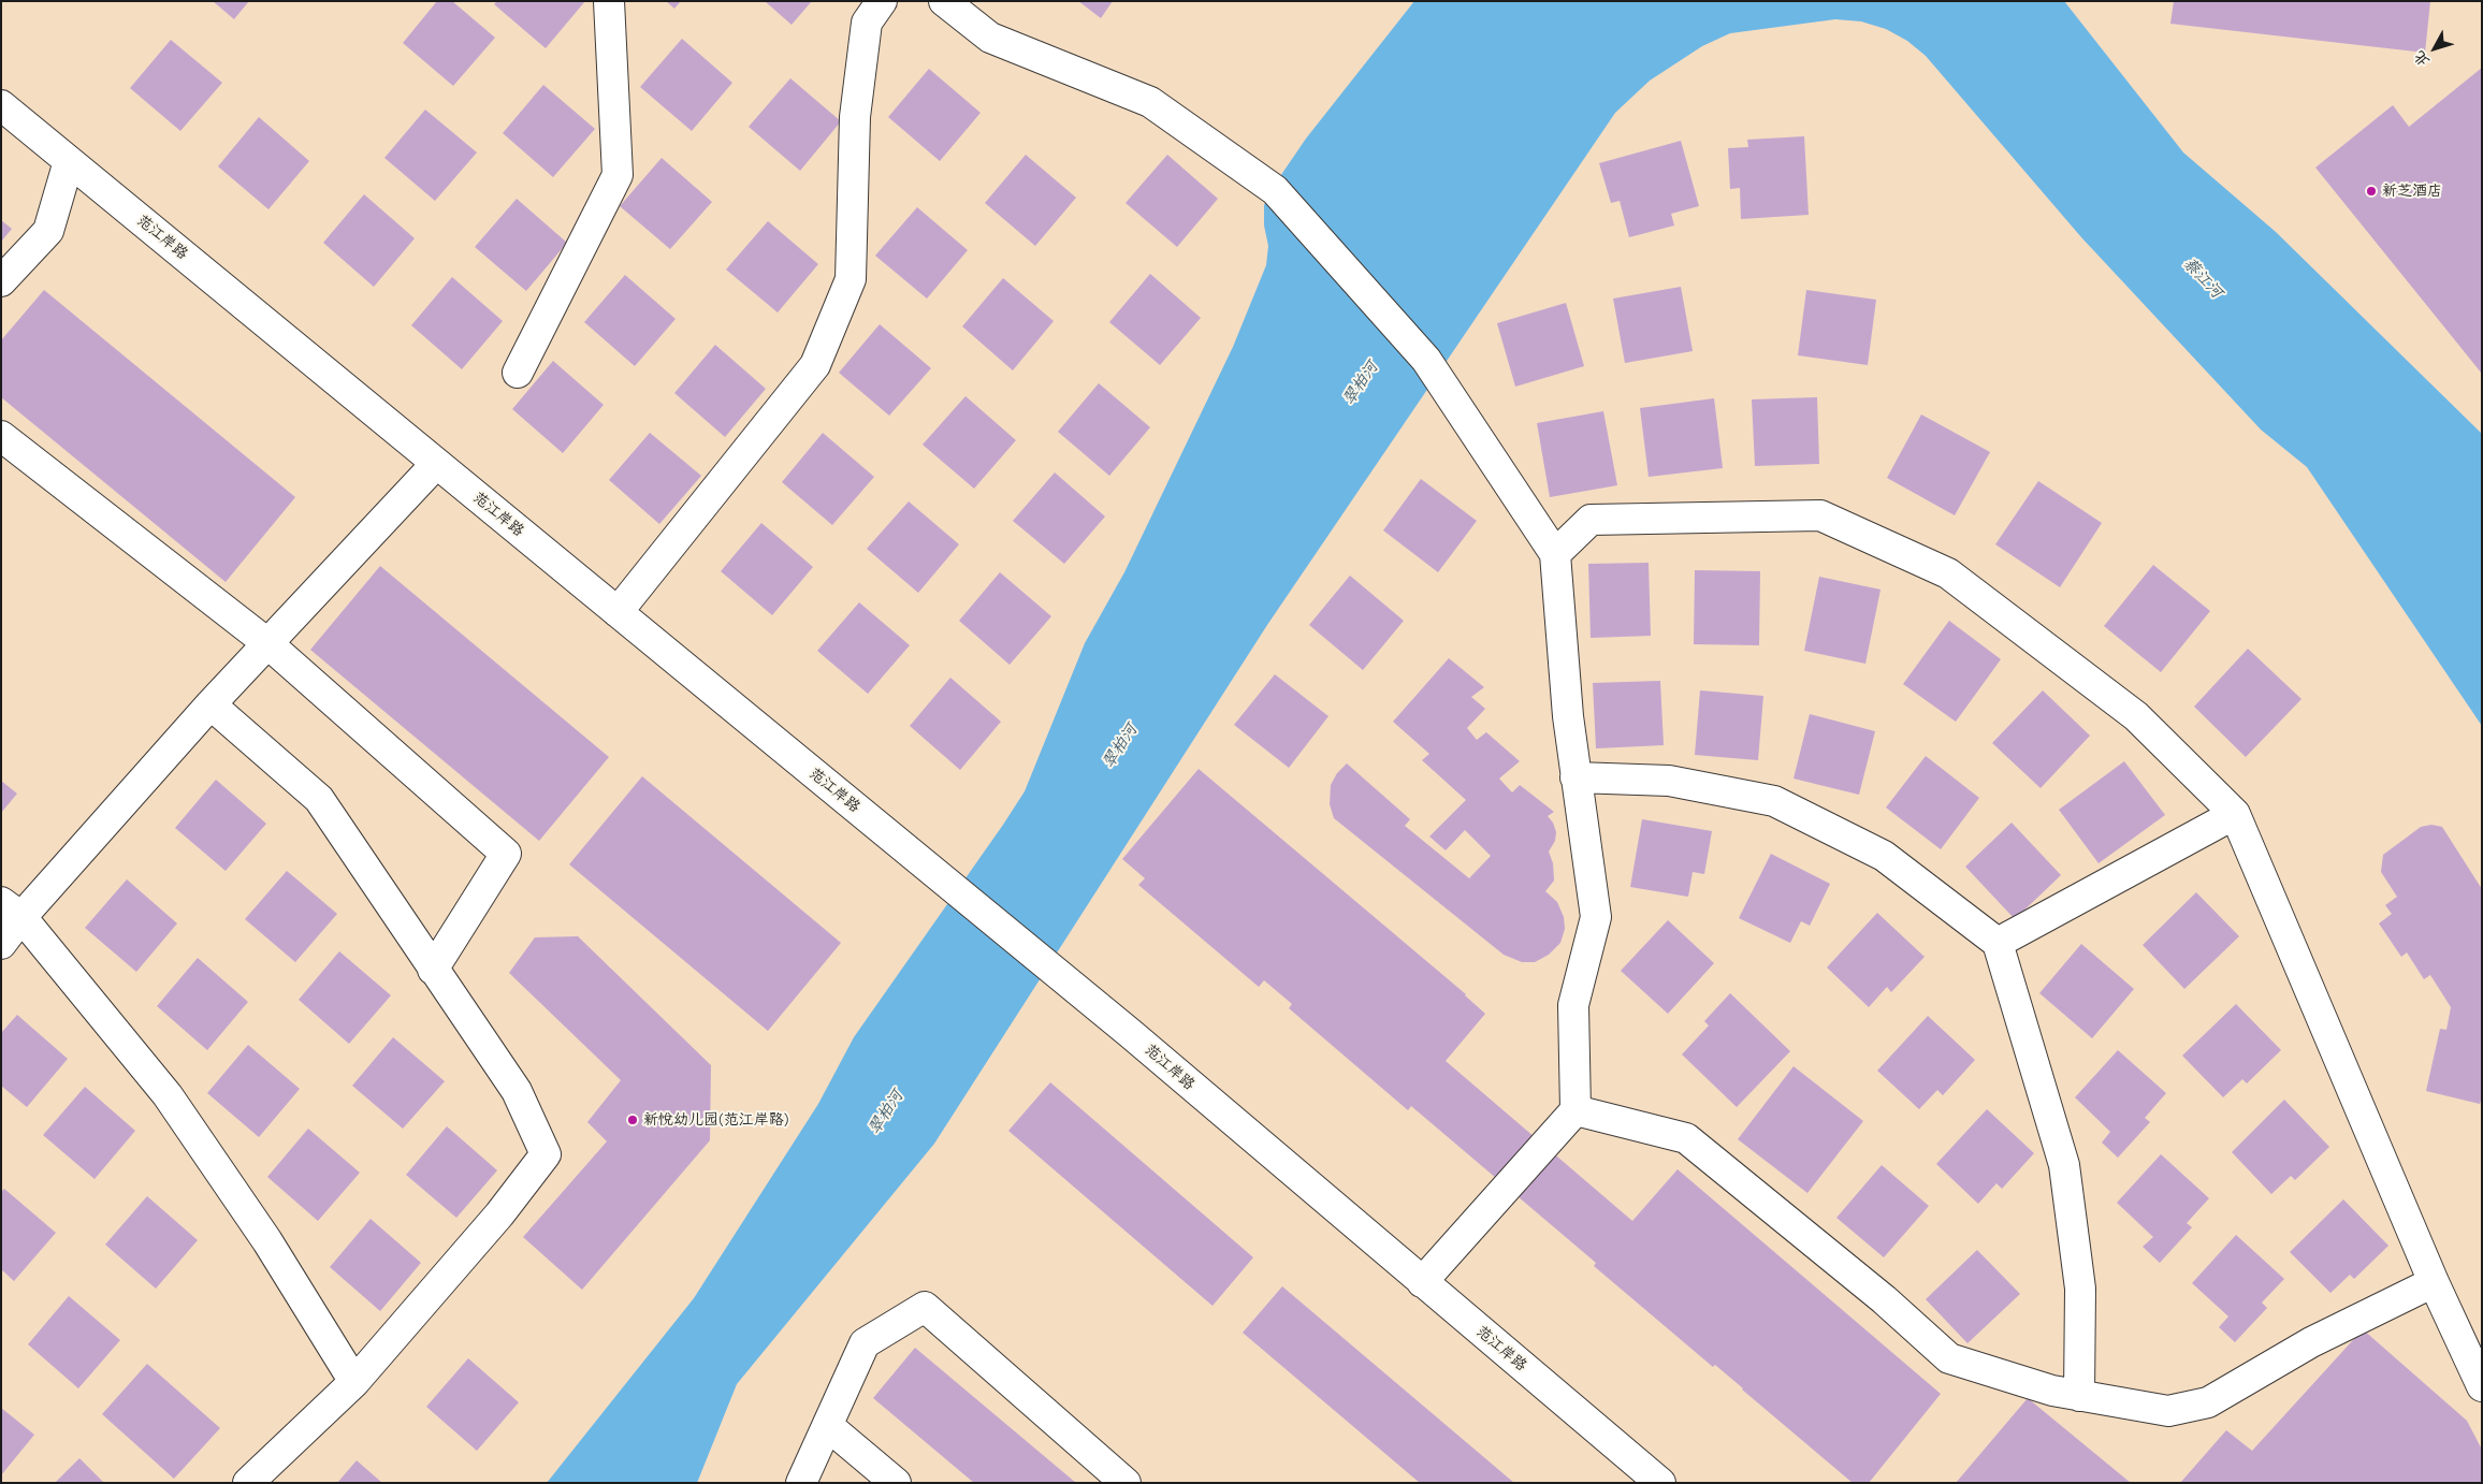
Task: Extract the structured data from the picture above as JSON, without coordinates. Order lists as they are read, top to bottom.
{
  "streets": {
    "street": ["范江岸路"]
  },
  "water": ["蔡江河", "翠柏河"],
  "places": ["新芝酒店", "新悦幼儿园(范江岸路)"],
  "north": "bottom left"
}
